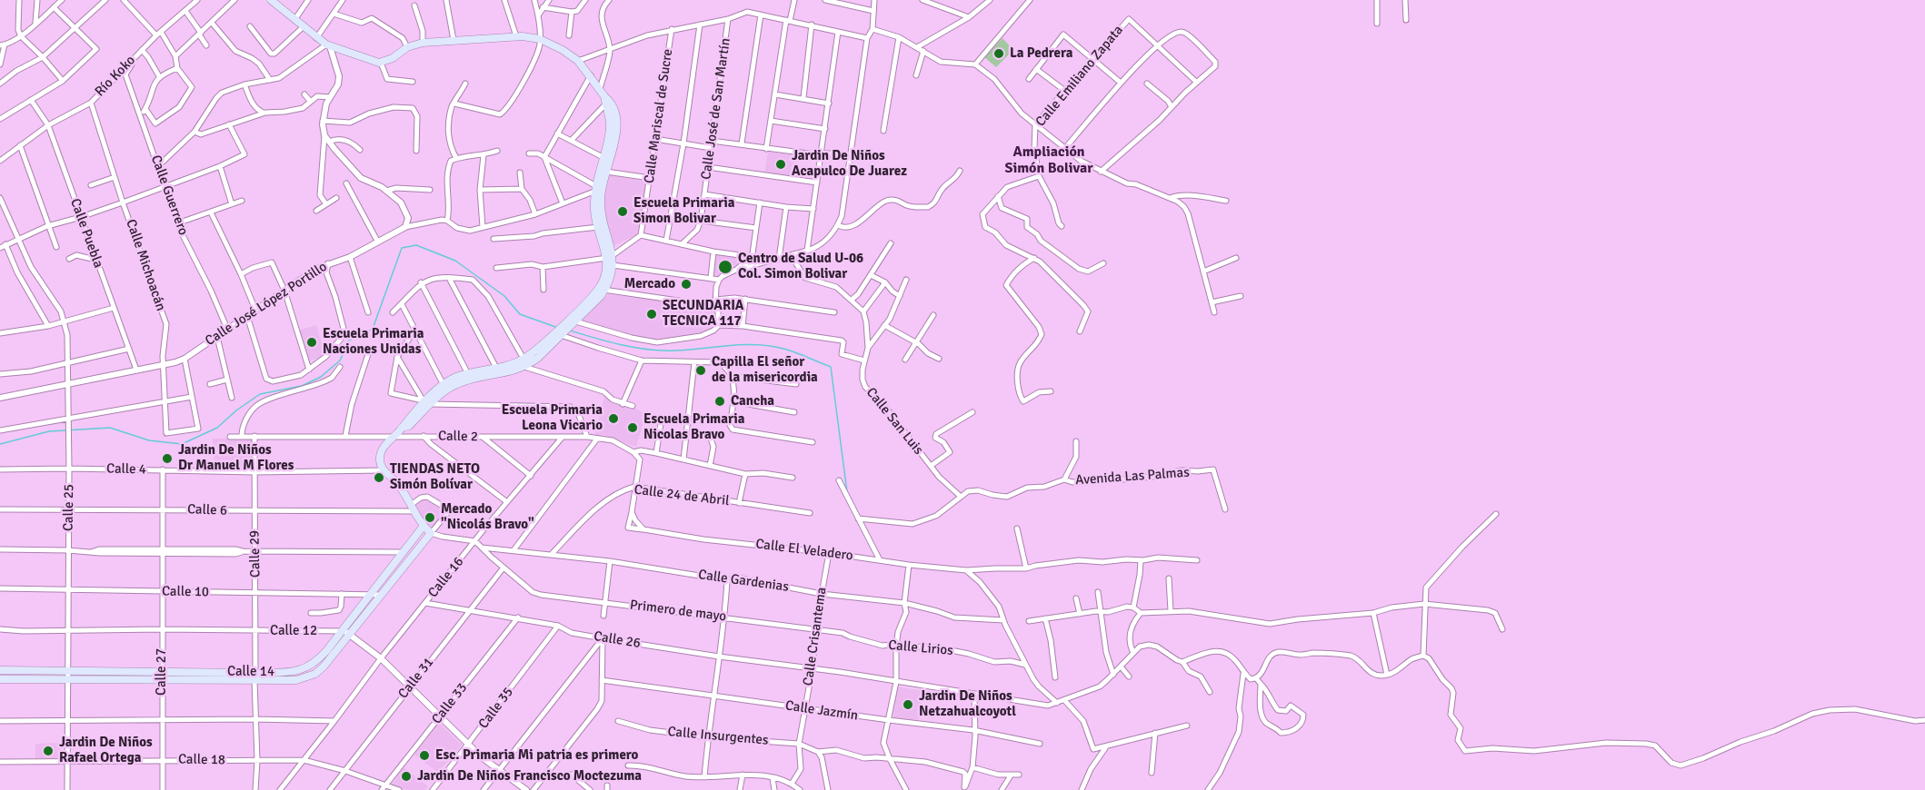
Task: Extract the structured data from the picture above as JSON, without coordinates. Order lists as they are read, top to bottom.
{
  "streets": {
    "main road": ["Calle 14"],
    "street": [
      "Río Koko",
      "Calle Emiliano Zapata",
      "Calle José de San Martín",
      "Calle Mariscal de Sucre",
      "Calle Guerrero",
      "Calle Puebla",
      "Calle Michoacán",
      "Calle José López Portillo",
      "Calle San Luis",
      "Calle 2",
      "Calle 4",
      "Avenida Las Palmas",
      "Calle 24 de Abril",
      "Calle 25",
      "Calle 6",
      "Calle El Veladero",
      "Calle 29",
      "Calle 16",
      "Calle Gardenias",
      "Calle 10",
      "Primero de mayo",
      "Calle 12",
      "Calle Crisantema",
      "Calle 26",
      "Calle Lirios",
      "Calle 27",
      "Calle 31",
      "Calle 33",
      "Calle 35",
      "Calle Jazmín",
      "Calle Insurgentes",
      "Calle 18"
    ]
  },
  "crossings": [
    ["Río Koko", "Calle Guerrero"],
    ["Río Koko", "Calle Puebla"],
    ["Río Koko", "Calle Michoacán"],
    ["Calle Guerrero", "Calle José López Portillo"],
    ["Calle Puebla", "Calle José López Portillo"],
    ["Calle Michoacán", "Calle José López Portillo"],
    ["Calle José López Portillo", "Calle 25"],
    ["Calle San Luis", "Avenida Las Palmas"],
    ["Calle 2", "Calle 29"],
    ["Calle 2", "Calle 16"],
    ["Calle 4", "Calle 25"],
    ["Calle 4", "Calle 29"],
    ["Calle 4", "Calle 27"],
    ["Calle 24 de Abril", "Calle Gardenias"],
    ["Calle 25", "Calle 6"],
    ["Calle 25", "Calle 10"],
    ["Calle 25", "Calle 12"],
    ["Calle 25", "Calle 14"],
    ["Calle 25", "Calle 18"],
    ["Calle 6", "Calle 29"],
    ["Calle 6", "Calle 27"],
    ["Calle El Veladero", "Calle Crisantema"],
    ["Calle 29", "Calle 10"],
    ["Calle 29", "Calle 12"],
    ["Calle 29", "Calle 14"],
    ["Calle 29", "Calle 18"],
    ["Calle 16", "Calle 12"],
    ["Calle 16", "Calle 26"],
    ["Calle 16", "Calle 18"],
    ["Calle Gardenias", "Calle Crisantema"],
    ["Calle 10", "Calle 27"],
    ["Calle 10", "Calle 14"],
    ["Primero de mayo", "Calle Crisantema"],
    ["Primero de mayo", "Calle Lirios"],
    ["Primero de mayo", "Calle 31"],
    ["Calle 12", "Calle 27"],
    ["Calle 12", "Calle 14"],
    ["Calle 12", "Calle 31"],
    ["Calle 12", "Calle 33"],
    ["Calle 12", "Calle 35"],
    ["Calle Crisantema", "Calle 26"],
    ["Calle Crisantema", "Calle Lirios"],
    ["Calle Crisantema", "Calle Jazmín"],
    ["Calle Crisantema", "Calle Insurgentes"],
    ["Calle 26", "Calle 31"],
    ["Calle 26", "Calle 33"],
    ["Calle 26", "Calle 35"],
    ["Calle 27", "Calle 14"],
    ["Calle 27", "Calle 18"],
    ["Calle 31", "Calle 18"],
    ["Calle 33", "Calle 18"]
  ],
  "districts": ["Ampliación Simón Bolivar"],
  "places": [
    "La Pedrera",
    "Jardin De Niños Acapulco De Juarez",
    "Escuela Primaria Simon Bolivar",
    "Centro de Salud U-06 Col. Simon Bolivar",
    "Mercado",
    "SECUNDARIA TECNICA 117",
    "Escuela Primaria Naciones Unidas",
    "Capilla El señor de la misericordia",
    "Cancha",
    "Escuela Primaria Leona Vicario",
    "Escuela Primaria Nicolas Bravo",
    "Jardin De Niños Dr Manuel M Flores",
    "TIENDAS NETO Simón Bolívar",
    "Mercado \"Nicolás Bravo\"",
    "Jardin De Niños Netzahualcoyotl",
    "Jardin De Niños Rafael Ortega",
    "Esc. Primaria Mi patria es primero",
    "Jardin De Niños Francisco Moctezuma"
  ]
}
